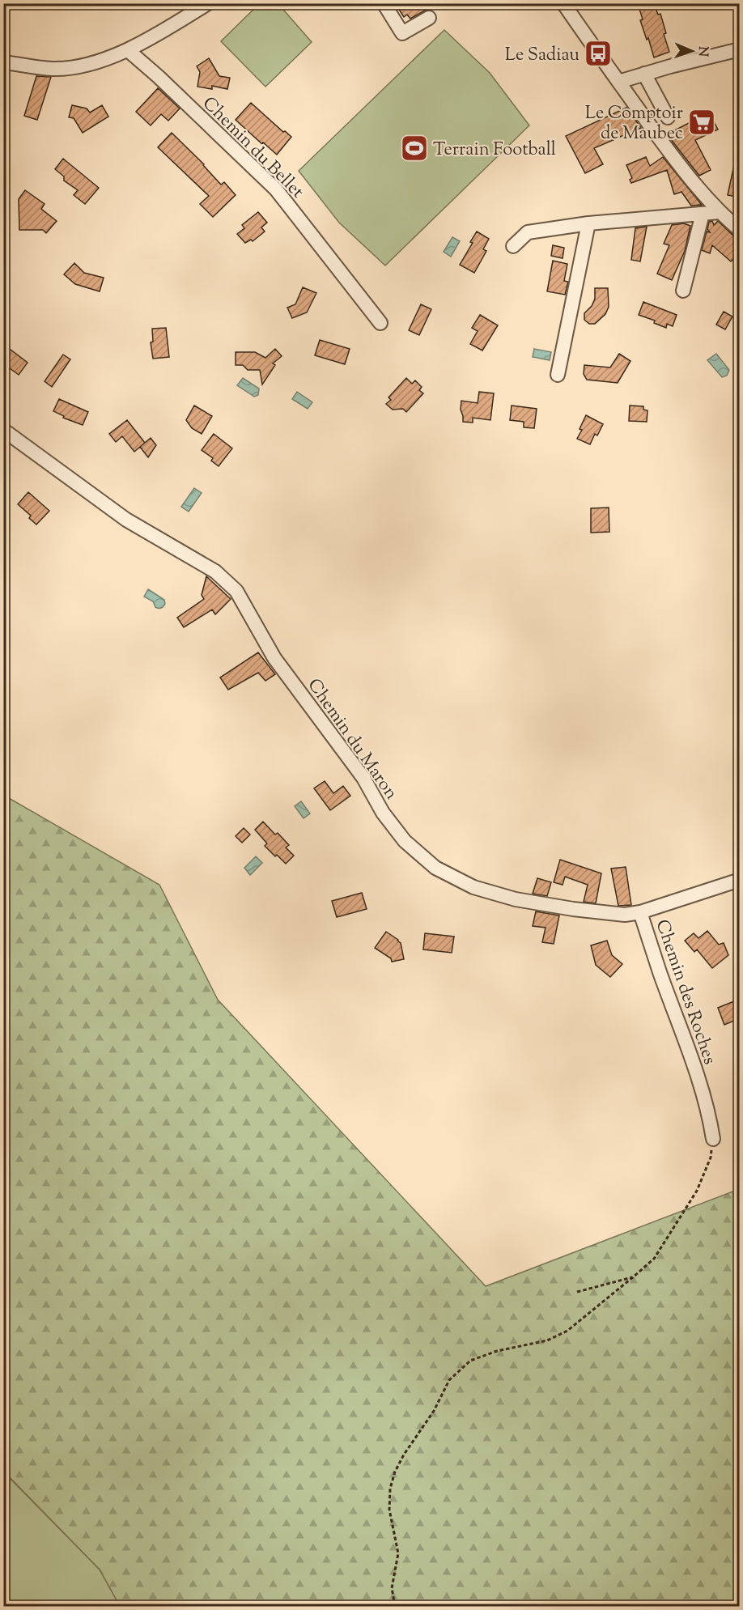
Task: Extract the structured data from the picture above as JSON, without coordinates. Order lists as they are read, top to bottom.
{
  "streets": {
    "street": ["Chemin du Bellet", "Chemin du Maron", "Chemin des Roches"]
  },
  "crossings": [
    ["Chemin du Maron", "Chemin des Roches"]
  ],
  "places": {
    "bus stop": ["Le Sadiau"],
    "supermarket": ["Le Comptoir de Maubec"],
    "sports": ["Terrain Football"]
  },
  "north": "right"
}
